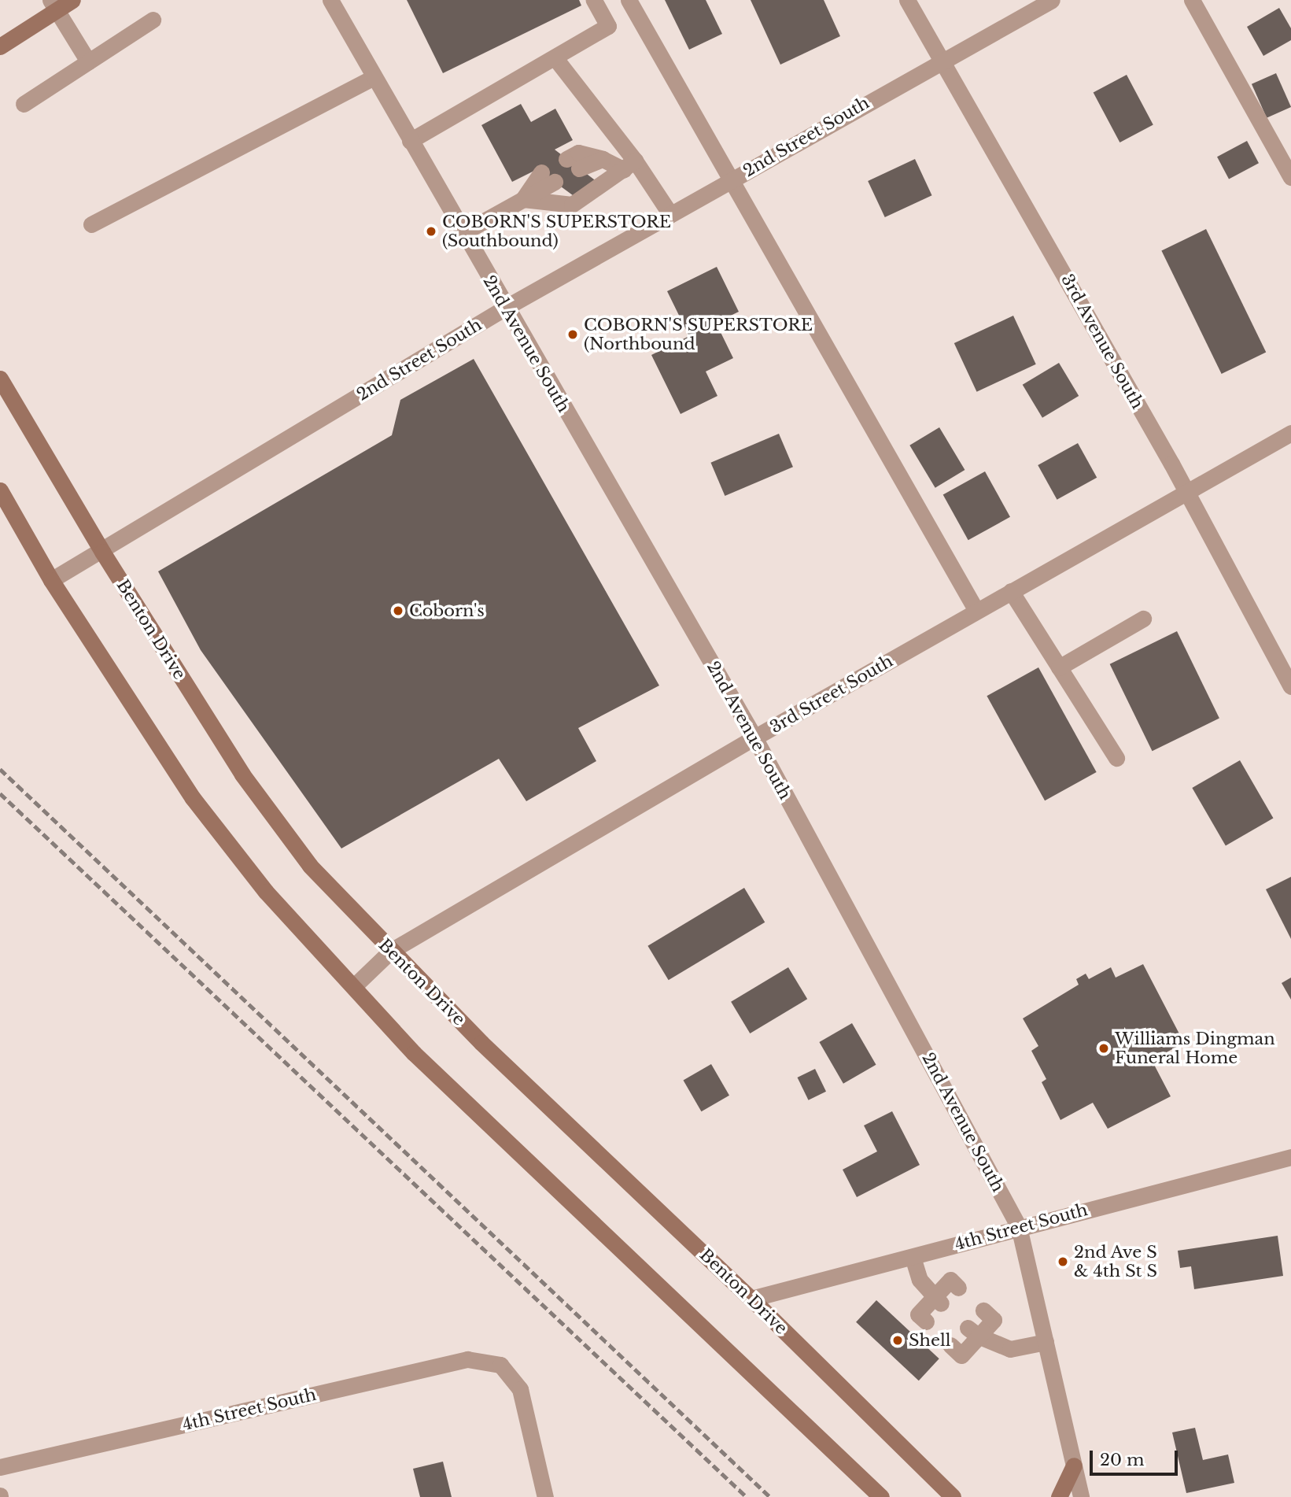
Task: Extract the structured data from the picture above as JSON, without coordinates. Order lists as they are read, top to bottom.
{
  "streets": {
    "main road": ["Benton Drive"],
    "street": [
      "2nd Street South",
      "3rd Avenue South",
      "2nd Avenue South",
      "3rd Street South",
      "4th Street South"
    ]
  },
  "crossings": [
    ["2nd Street South", "3rd Avenue South"],
    ["2nd Street South", "2nd Avenue South"],
    ["2nd Street South", "Benton Drive"],
    ["3rd Avenue South", "3rd Street South"],
    ["2nd Avenue South", "3rd Street South"],
    ["2nd Avenue South", "4th Street South"],
    ["Benton Drive", "3rd Street South"],
    ["Benton Drive", "4th Street South"]
  ],
  "places": [
    "COBORN'S SUPERSTORE (Southbound)",
    "COBORN'S SUPERSTORE (Northbound",
    "Coborn's",
    "Williams Dingman Funeral Home",
    "2nd Ave S & 4th St S",
    "Shell"
  ],
  "scale_bar": "20 m"
}
